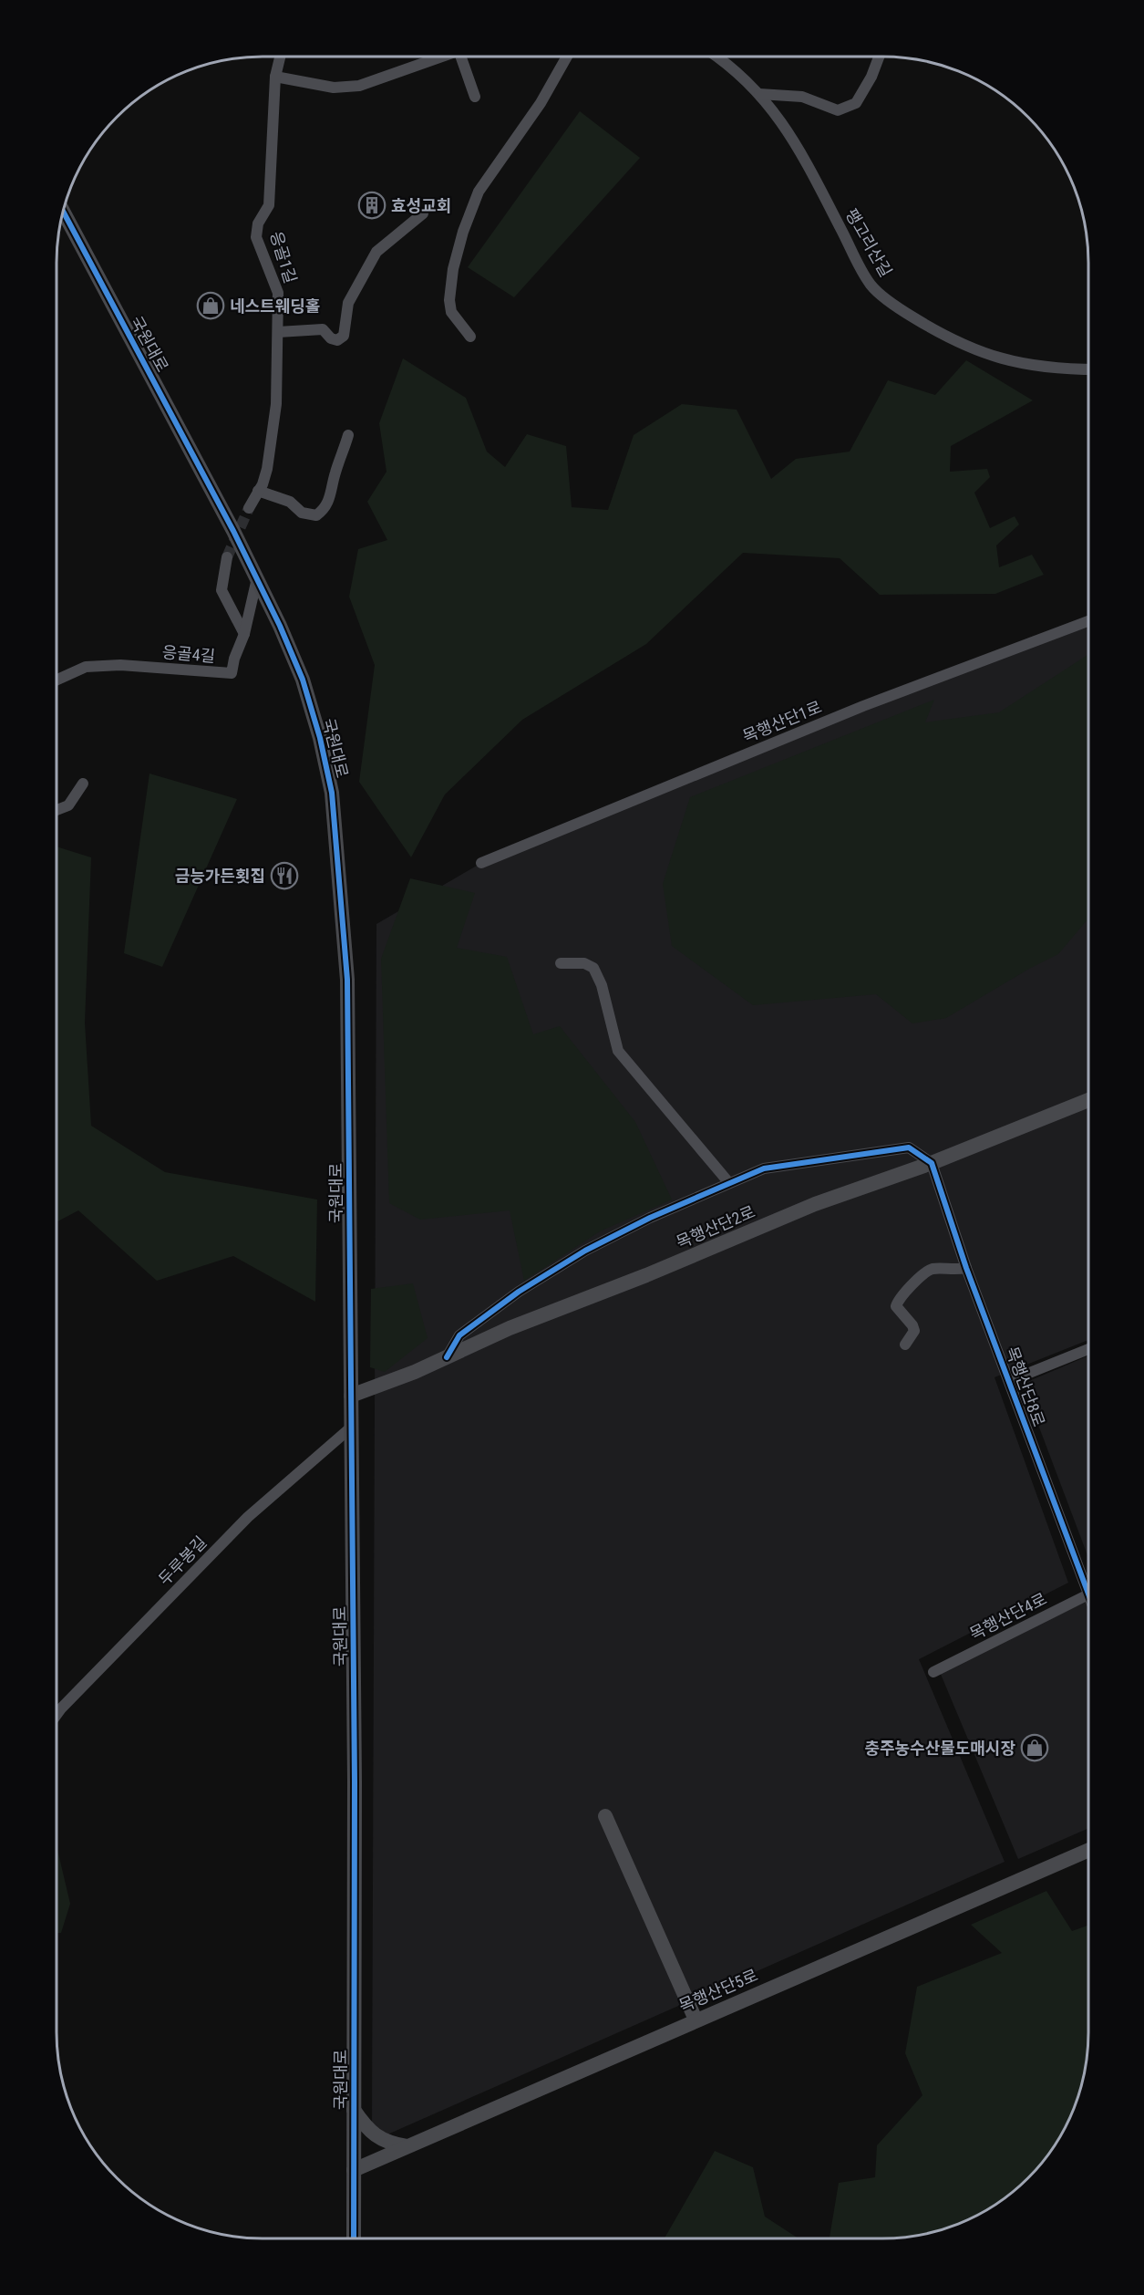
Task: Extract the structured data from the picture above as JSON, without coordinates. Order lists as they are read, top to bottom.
{
  "streets": {
    "street": [
      "팽고리산길",
      "응골1길",
      "국원대로",
      "응골4길",
      "목행산단1로",
      "목행산단2로",
      "목행산단8로",
      "두루봉길",
      "목행산단4로",
      "목행산단5로"
    ]
  },
  "crossings": [
    ["국원대로", "응골4길"],
    ["국원대로", "목행산단2로"],
    ["국원대로", "두루봉길"],
    ["국원대로", "목행산단5로"],
    ["목행산단2로", "목행산단8로"]
  ],
  "places": {
    "building": ["효성교회"],
    "shop": ["네스트웨딩홀", "충주농수산물도매시장"],
    "restaurant": ["금능가든횟집"]
  }
}
